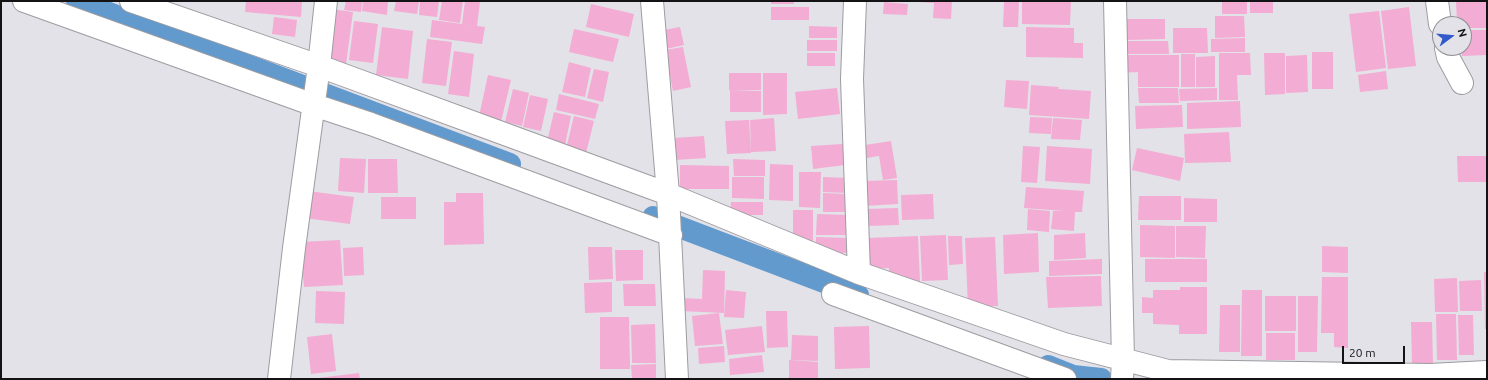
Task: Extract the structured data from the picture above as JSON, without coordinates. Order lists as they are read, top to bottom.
{
  "scale_bar": "20 m",
  "north": "right"
}
